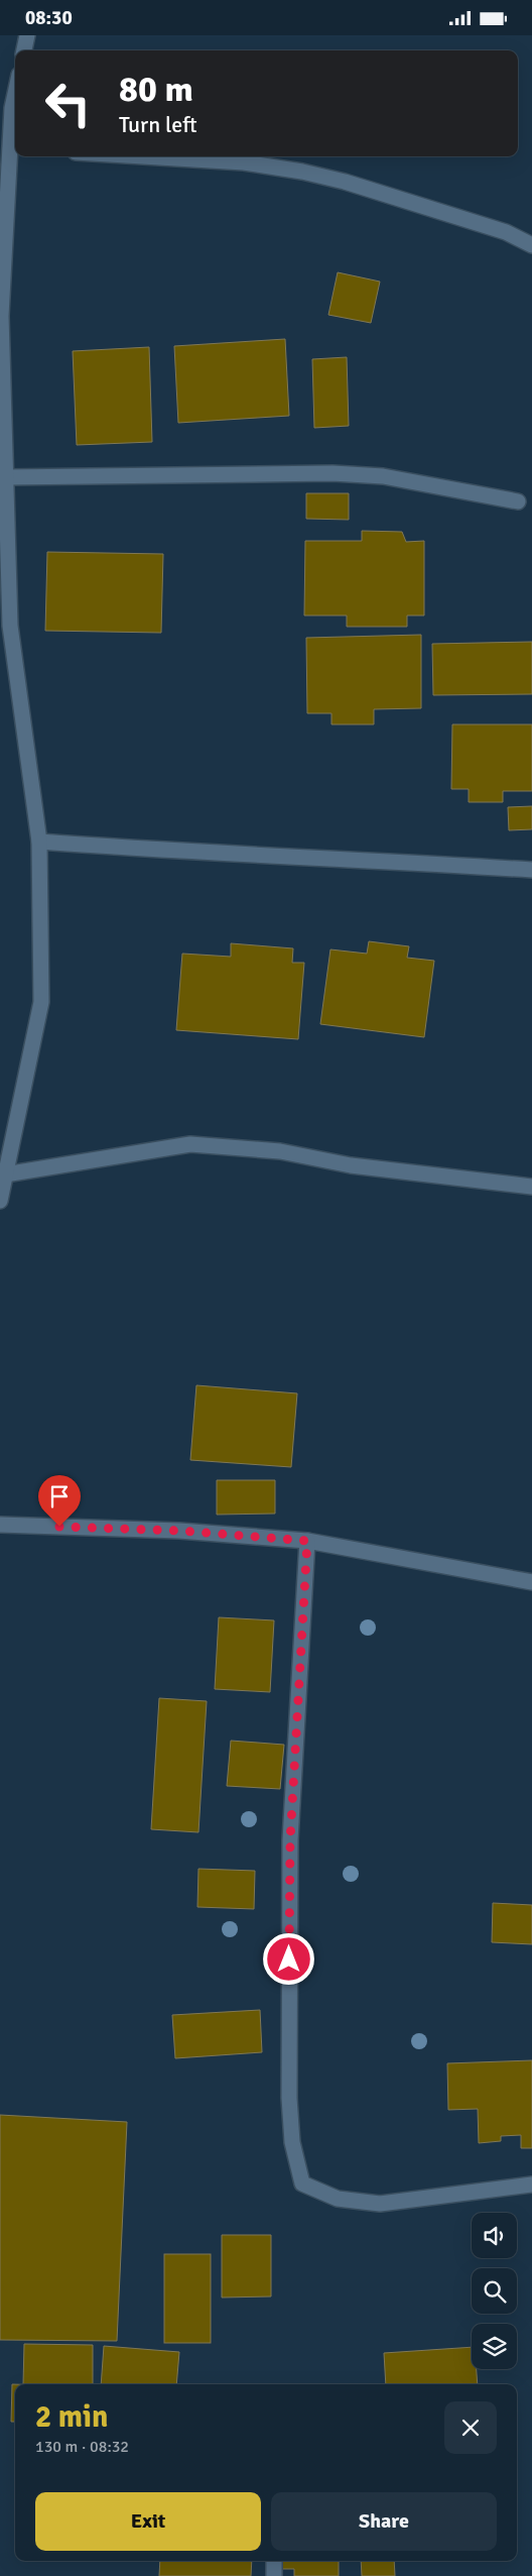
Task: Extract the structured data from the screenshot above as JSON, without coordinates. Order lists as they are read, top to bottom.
{
  "page": {
    "status": "08:30",
    "turn": ["80 m", "Turn left"],
    "heading": ["2 min", "130 m · 08:32"],
    "buttons": ["Exit", "Share"]
  }
}
